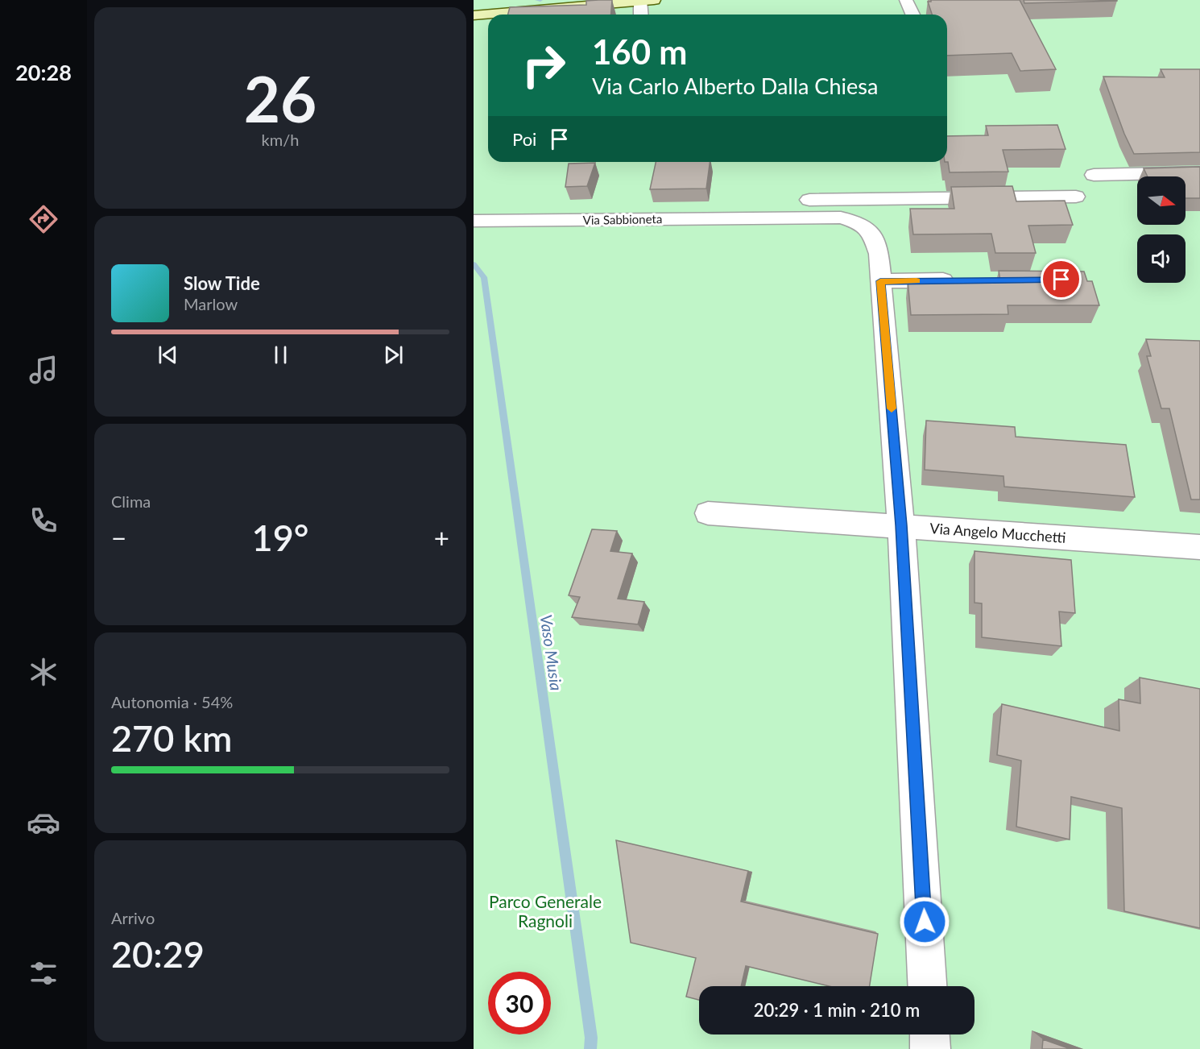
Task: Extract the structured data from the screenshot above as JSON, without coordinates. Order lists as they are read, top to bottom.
{
  "streets": {
    "street": ["Via Sabbioneta", "Via Angelo Mucchetti"]
  },
  "water": ["Vaso Musia"],
  "parks": ["Parco Generale Ragnoli"],
  "north": "right",
  "page": {
    "tabs": "20:28",
    "tile": [
      ["26", "km/h"],
      "Clima",
      ["Autonomia · 54%", "270 km"],
      ["Arrivo", "20:29"]
    ],
    "turn": ["160 m", "Via Carlo Alberto Dalla Chiesa"],
    "then": "Poi",
    "song": ["Slow Tide", "Marlow"],
    "heat": ["−", "19°", "+"],
    "limit": "30",
    "trip": "20:29 · 1 min · 210 m"
  }
}
